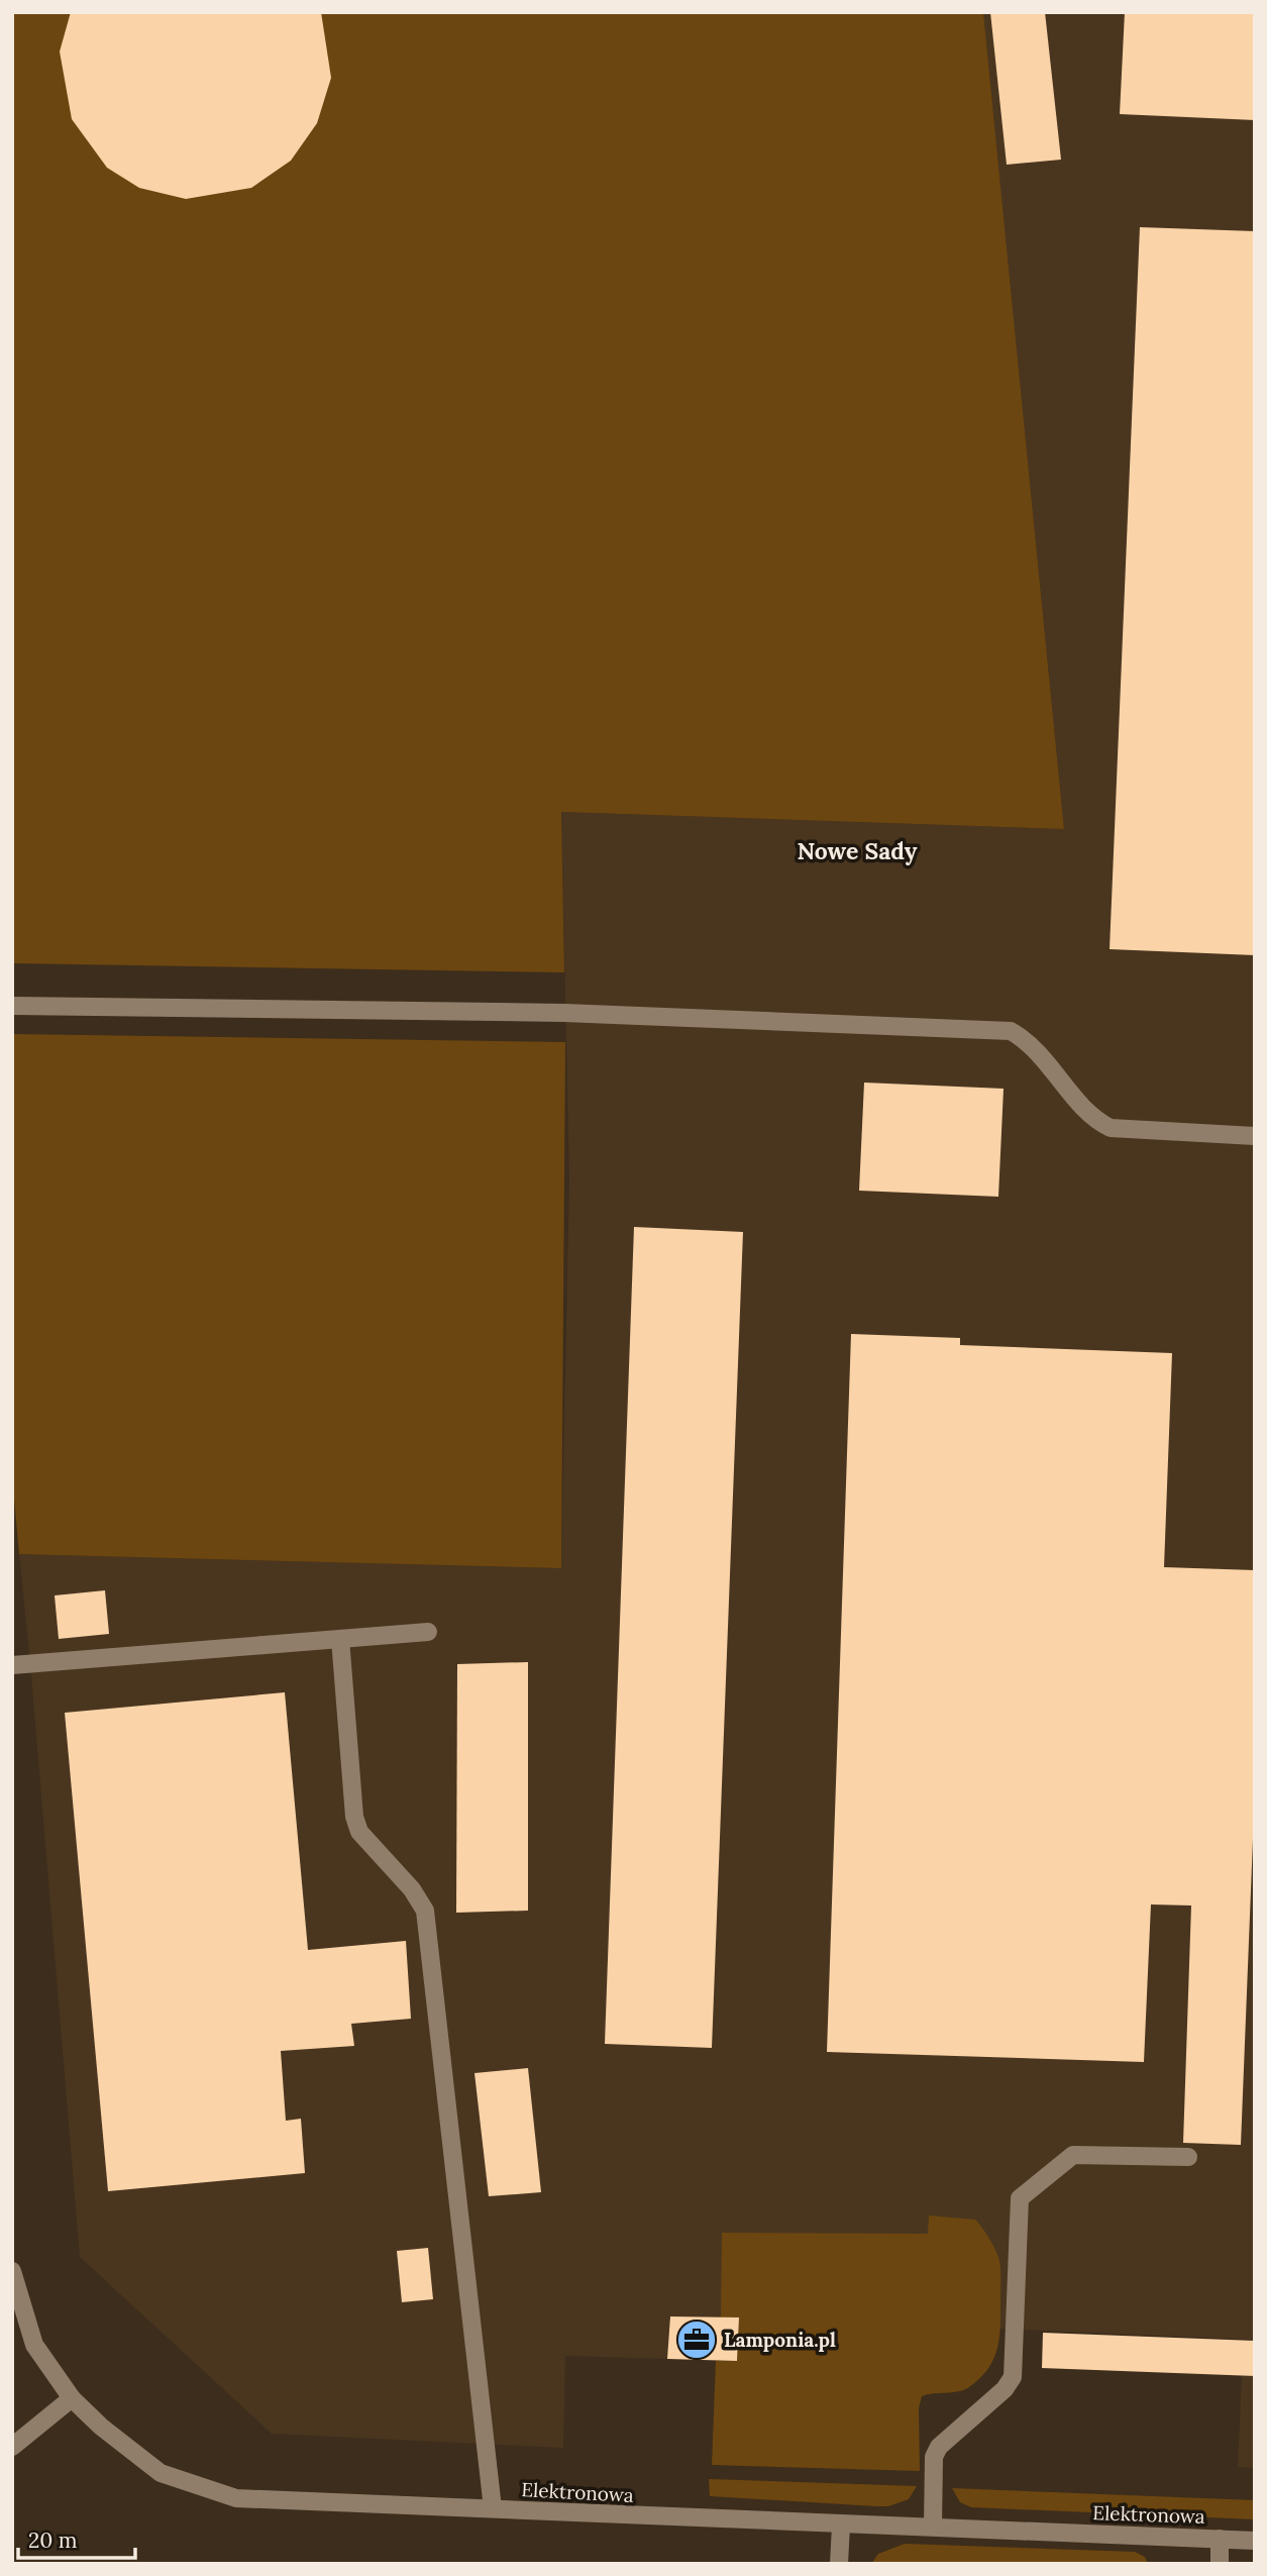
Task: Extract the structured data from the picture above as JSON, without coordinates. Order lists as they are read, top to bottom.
{
  "streets": {
    "street": ["Elektronowa"]
  },
  "districts": ["Nowe Sady"],
  "places": {
    "office": ["Lamponia.pl"]
  },
  "scale_bar": "20 m"
}
